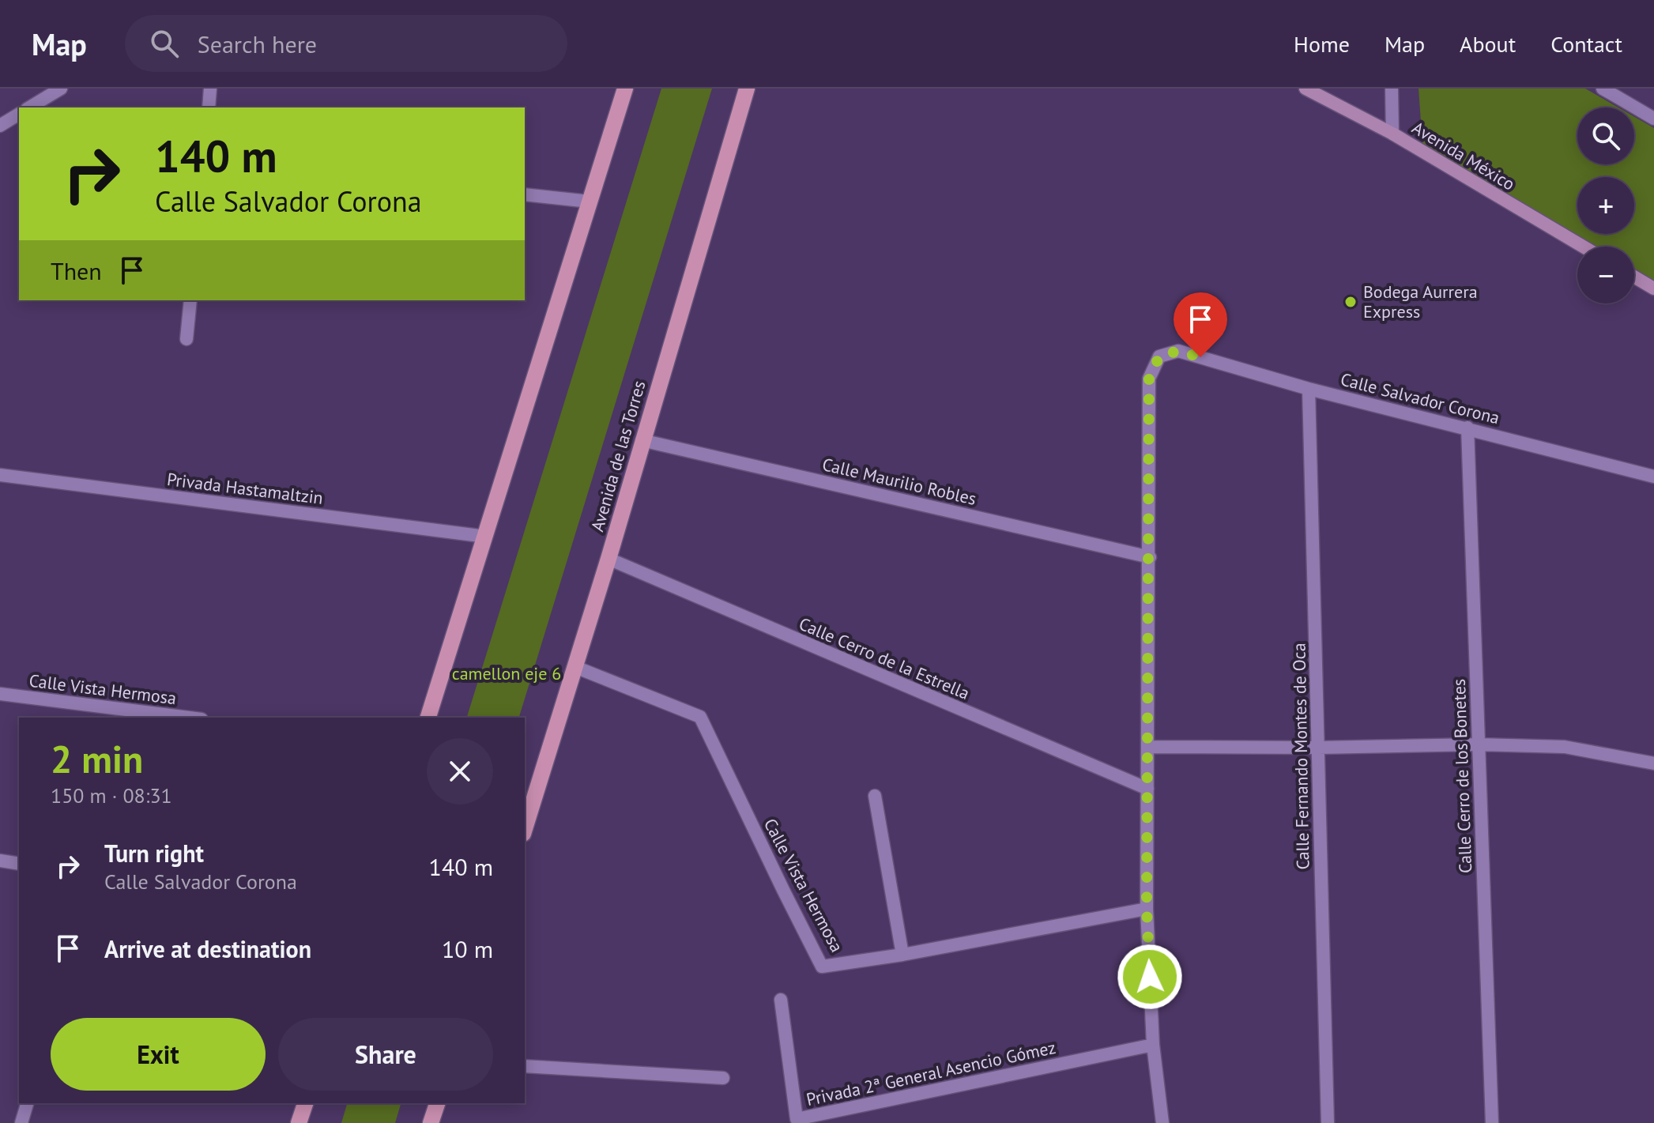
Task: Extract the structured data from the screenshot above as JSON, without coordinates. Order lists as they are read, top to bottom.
{
  "streets": {
    "main road": ["Avenida de las Torres"],
    "street": [
      "Avenida México",
      "Calle Salvador Corona",
      "Calle Maurilio Robles",
      "Privada Hastamaltzin",
      "Calle Cerro de la Estrella",
      "Calle Vista Hermosa",
      "Calle Fernando Montes de Oca",
      "Calle Cerro de los Bonetes",
      "Privada 2ª General Asencio Gómez"
    ]
  },
  "crossings": [
    ["Calle Salvador Corona", "Calle Maurilio Robles"],
    ["Calle Salvador Corona", "Calle Fernando Montes de Oca"],
    ["Calle Salvador Corona", "Calle Cerro de los Bonetes"],
    ["Avenida de las Torres", "Calle Maurilio Robles"],
    ["Avenida de las Torres", "Calle Cerro de la Estrella"],
    ["Avenida de las Torres", "Calle Vista Hermosa"]
  ],
  "parks": ["camellon eje 6"],
  "places": ["Bodega Aurrera Express"],
  "page": {
    "header": "Map",
    "search": "Search here",
    "nav": [
      "Home",
      "Map",
      "About",
      "Contact"
    ],
    "map_buttons": ["+", "−"],
    "turn": ["140 m", "Calle Salvador Corona"],
    "then": "Then",
    "heading": ["2 min", "150 m · 08:31"],
    "list": [
      {
        "name": "Turn right",
        "note": "Calle Salvador Corona",
        "value": "140 m"
      },
      {
        "name": "Arrive at destination",
        "value": "10 m"
      }
    ],
    "buttons": ["Exit", "Share"]
  }
}
